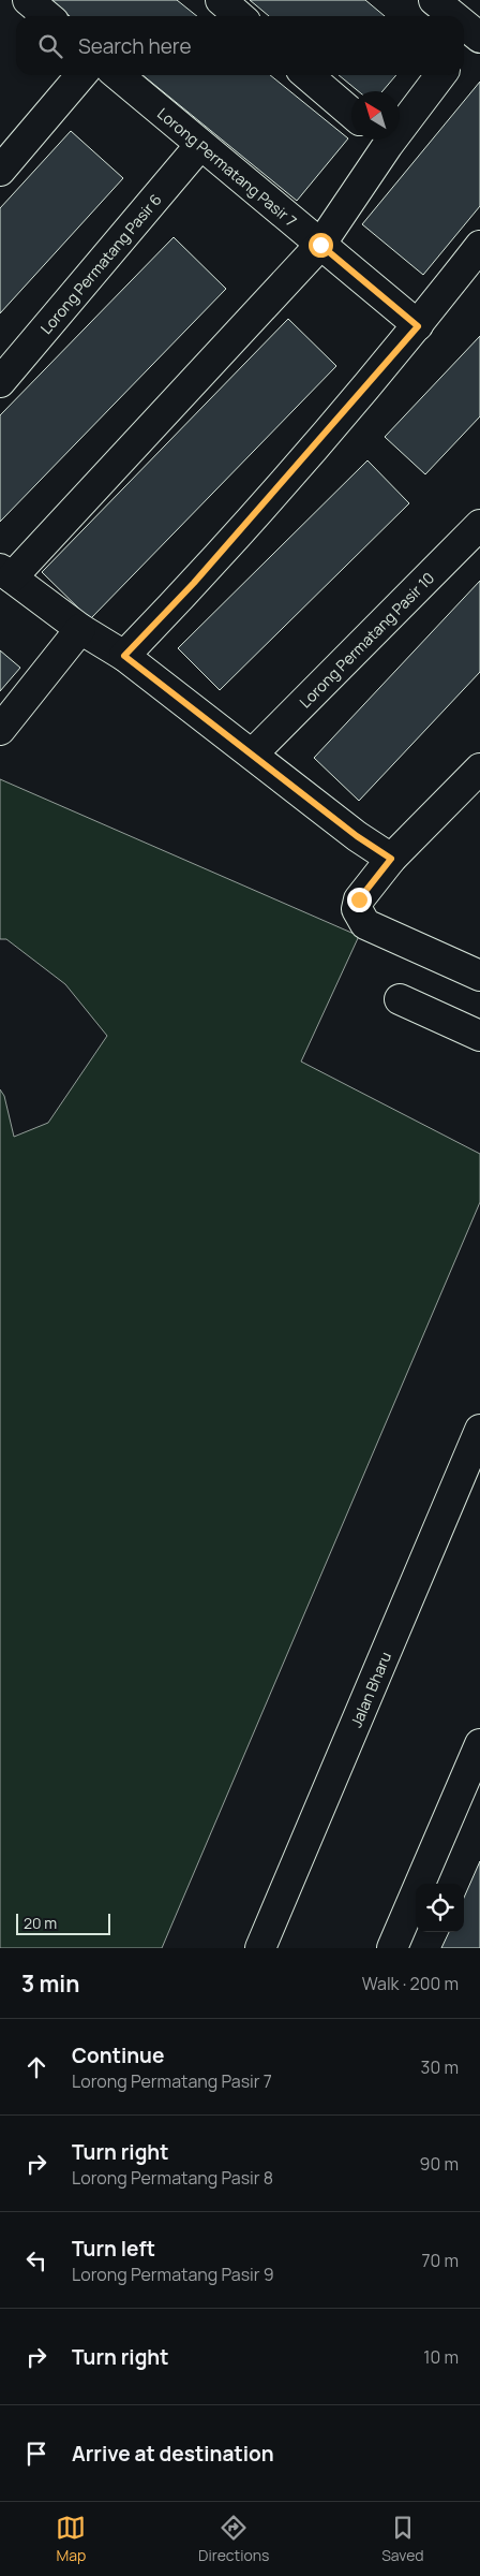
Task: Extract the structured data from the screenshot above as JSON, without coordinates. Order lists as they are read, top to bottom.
{
  "streets": {
    "street": [
      "Lorong Permatang Pasir 7",
      "Lorong Permatang Pasir 6",
      "Lorong Permatang Pasir 10",
      "Jalan Bharu"
    ]
  },
  "crossings": [
    ["Lorong Permatang Pasir 7", "Lorong Permatang Pasir 6"]
  ],
  "scale_bar": "20 m",
  "north": "top left",
  "page": {
    "search": "Search here",
    "scale": "20 m",
    "heading": ["3 min", "Walk · 200 m"],
    "list": [
      ["Continue", "Lorong Permatang Pasir 7", "30 m"],
      ["Turn right", "Lorong Permatang Pasir 8", "90 m"],
      ["Turn left", "Lorong Permatang Pasir 9", "70 m"],
      ["Turn right", "10 m"],
      "Arrive at destination"
    ],
    "nav": ["Map", "Directions", "Saved"]
  }
}
